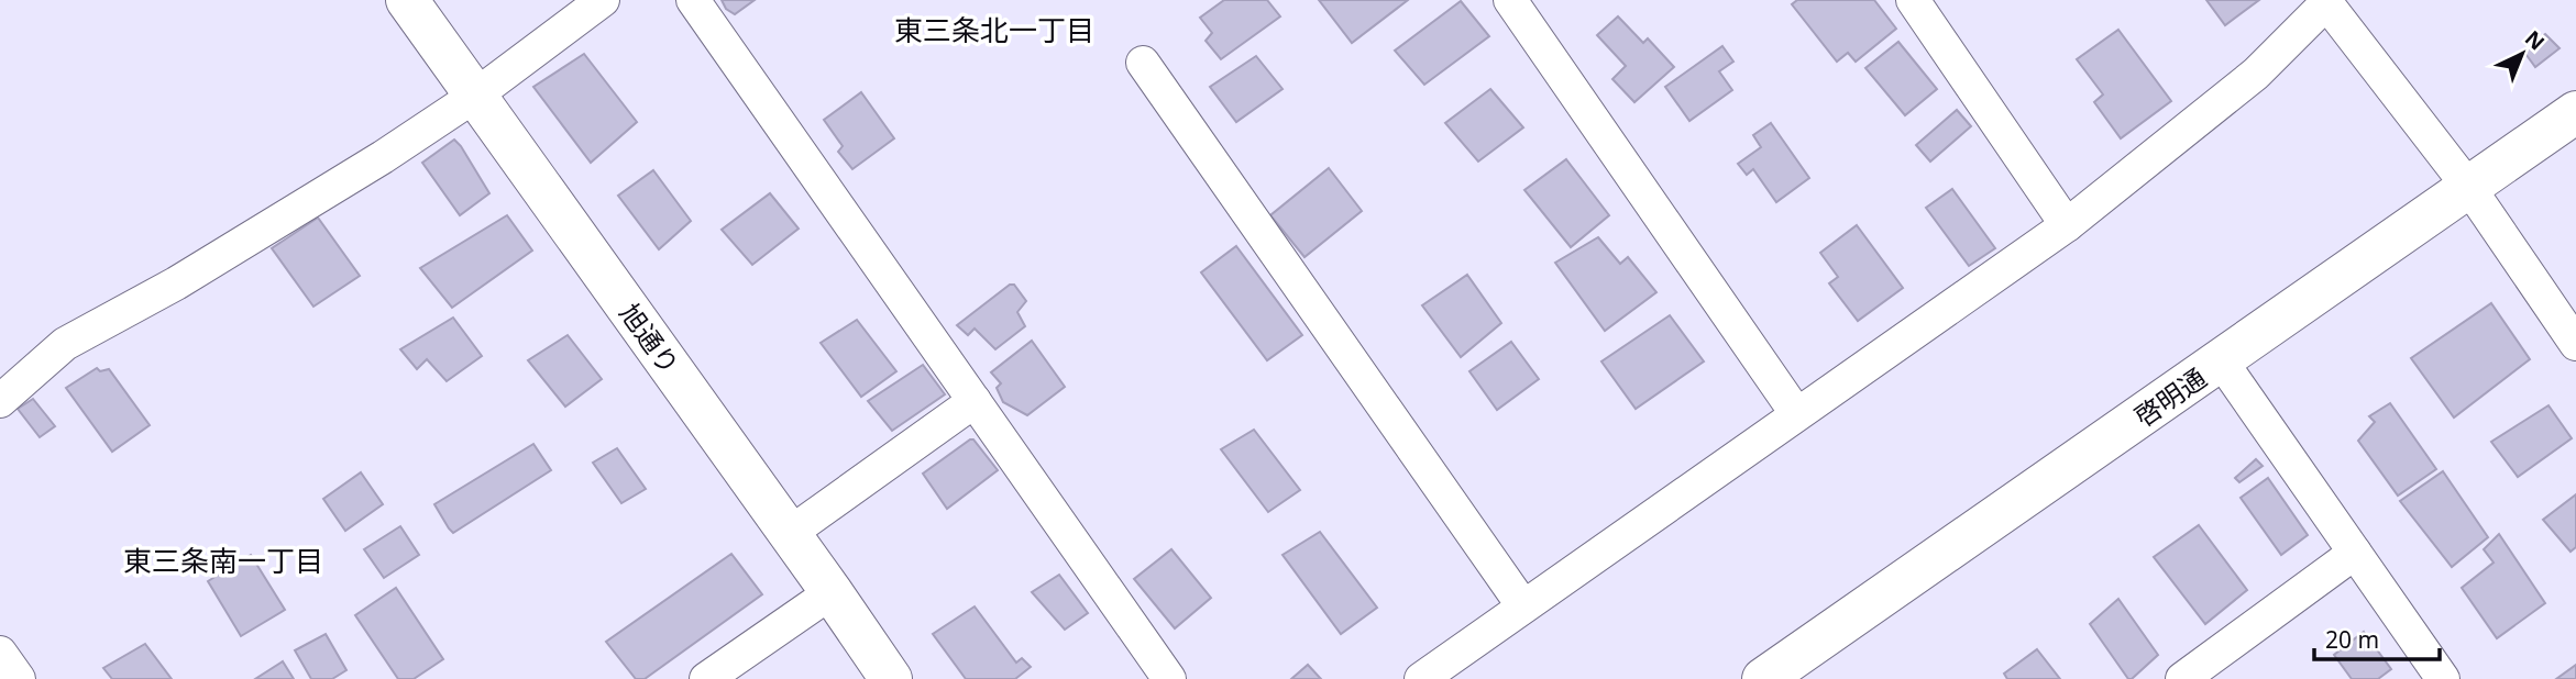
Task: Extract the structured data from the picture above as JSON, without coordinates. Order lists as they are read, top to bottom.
{
  "streets": {
    "street": ["旭通り", "啓明通"]
  },
  "districts": ["東三条北一丁目", "東三条南一丁目"],
  "scale_bar": "20 m",
  "north": "top right"
}
